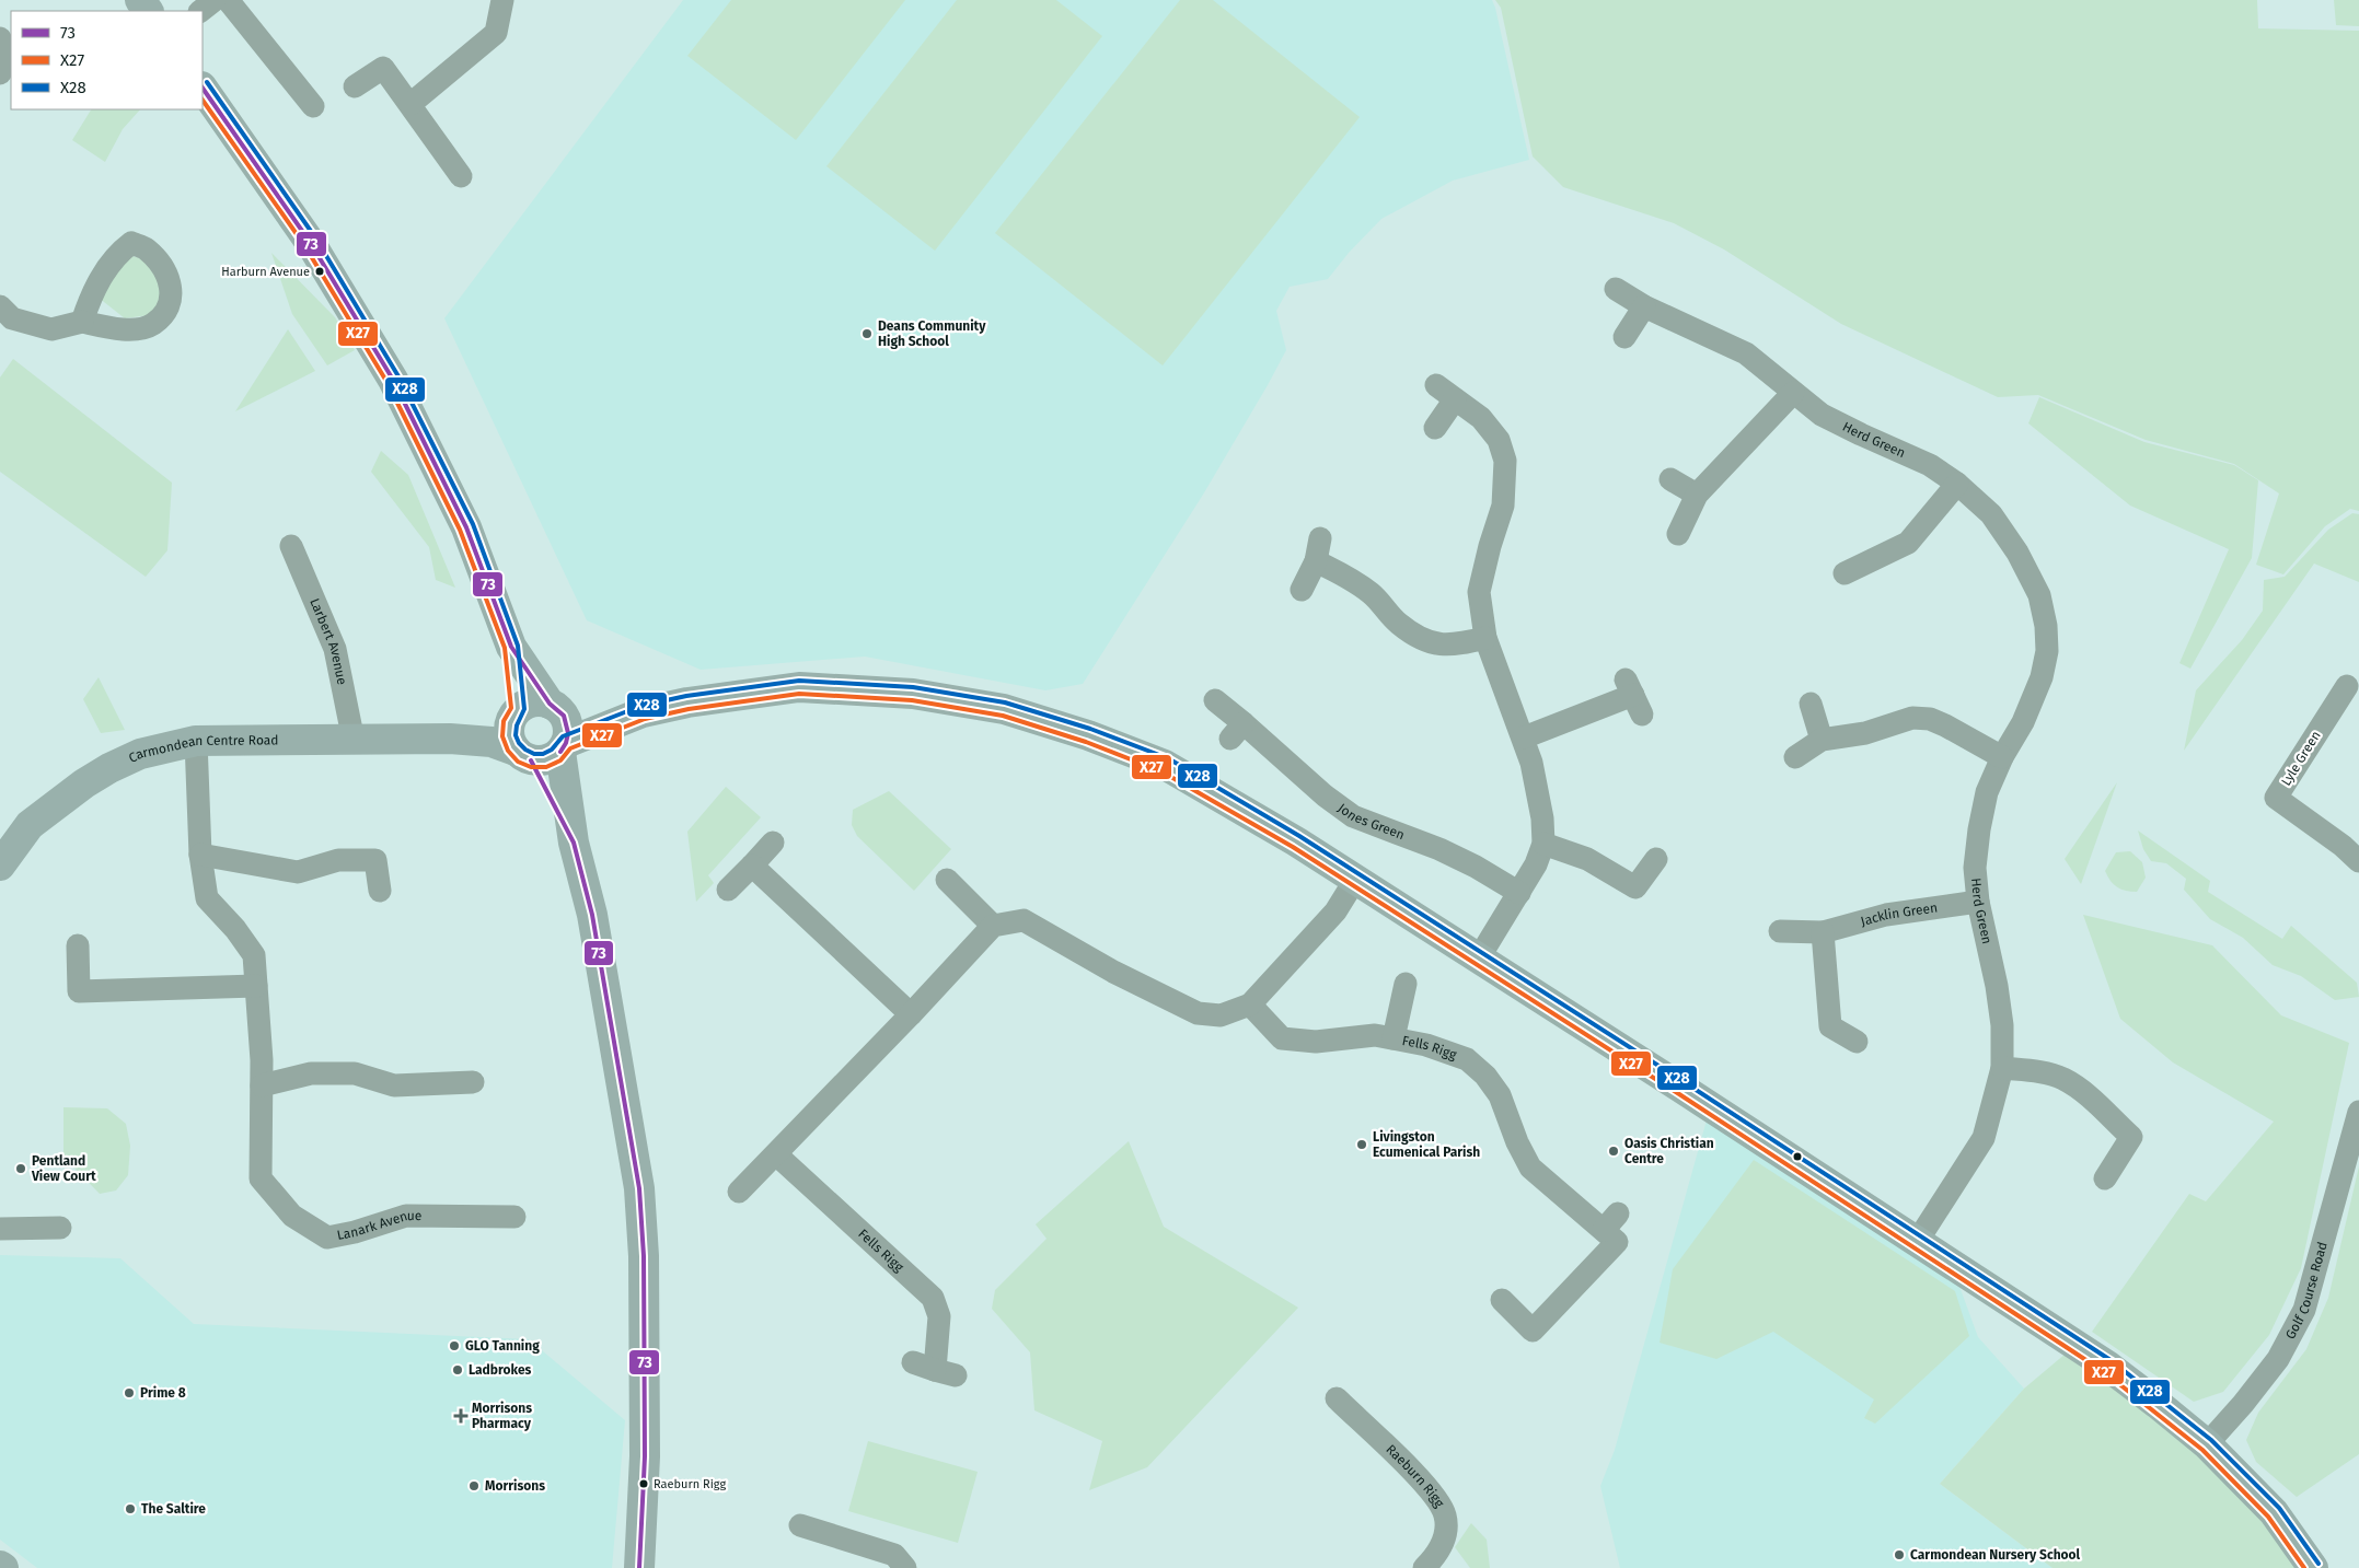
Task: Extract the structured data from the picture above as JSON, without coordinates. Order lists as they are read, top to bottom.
{
  "streets": {
    "street": [
      "Herd Green",
      "Larbert Avenue",
      "Carmondean Centre Road",
      "Lyle Green",
      "Jones Green",
      "Jacklin Green",
      "Fells Rigg",
      "Lanark Avenue",
      "Golf Course Road",
      "Raeburn Rigg"
    ]
  },
  "crossings": [
    ["Herd Green", "Jacklin Green"],
    ["Larbert Avenue", "Carmondean Centre Road"],
    ["Carmondean Centre Road", "Lanark Avenue"]
  ],
  "places": {
    "other": [
      "Harburn Avenue",
      "Deans Community High School",
      "Livingston Ecumenical Parish",
      "Oasis Christian Centre",
      "Pentland View Court",
      "GLO Tanning",
      "Ladbrokes",
      "Prime 8",
      "Raeburn Rigg",
      "Morrisons",
      "The Saltire",
      "Carmondean Nursery School"
    ],
    "health": ["Morrisons Pharmacy"]
  },
  "lines": ["transit line X28", "transit line 73", "transit line X27"],
  "legend": ["73", "X27", "X28"]
}
